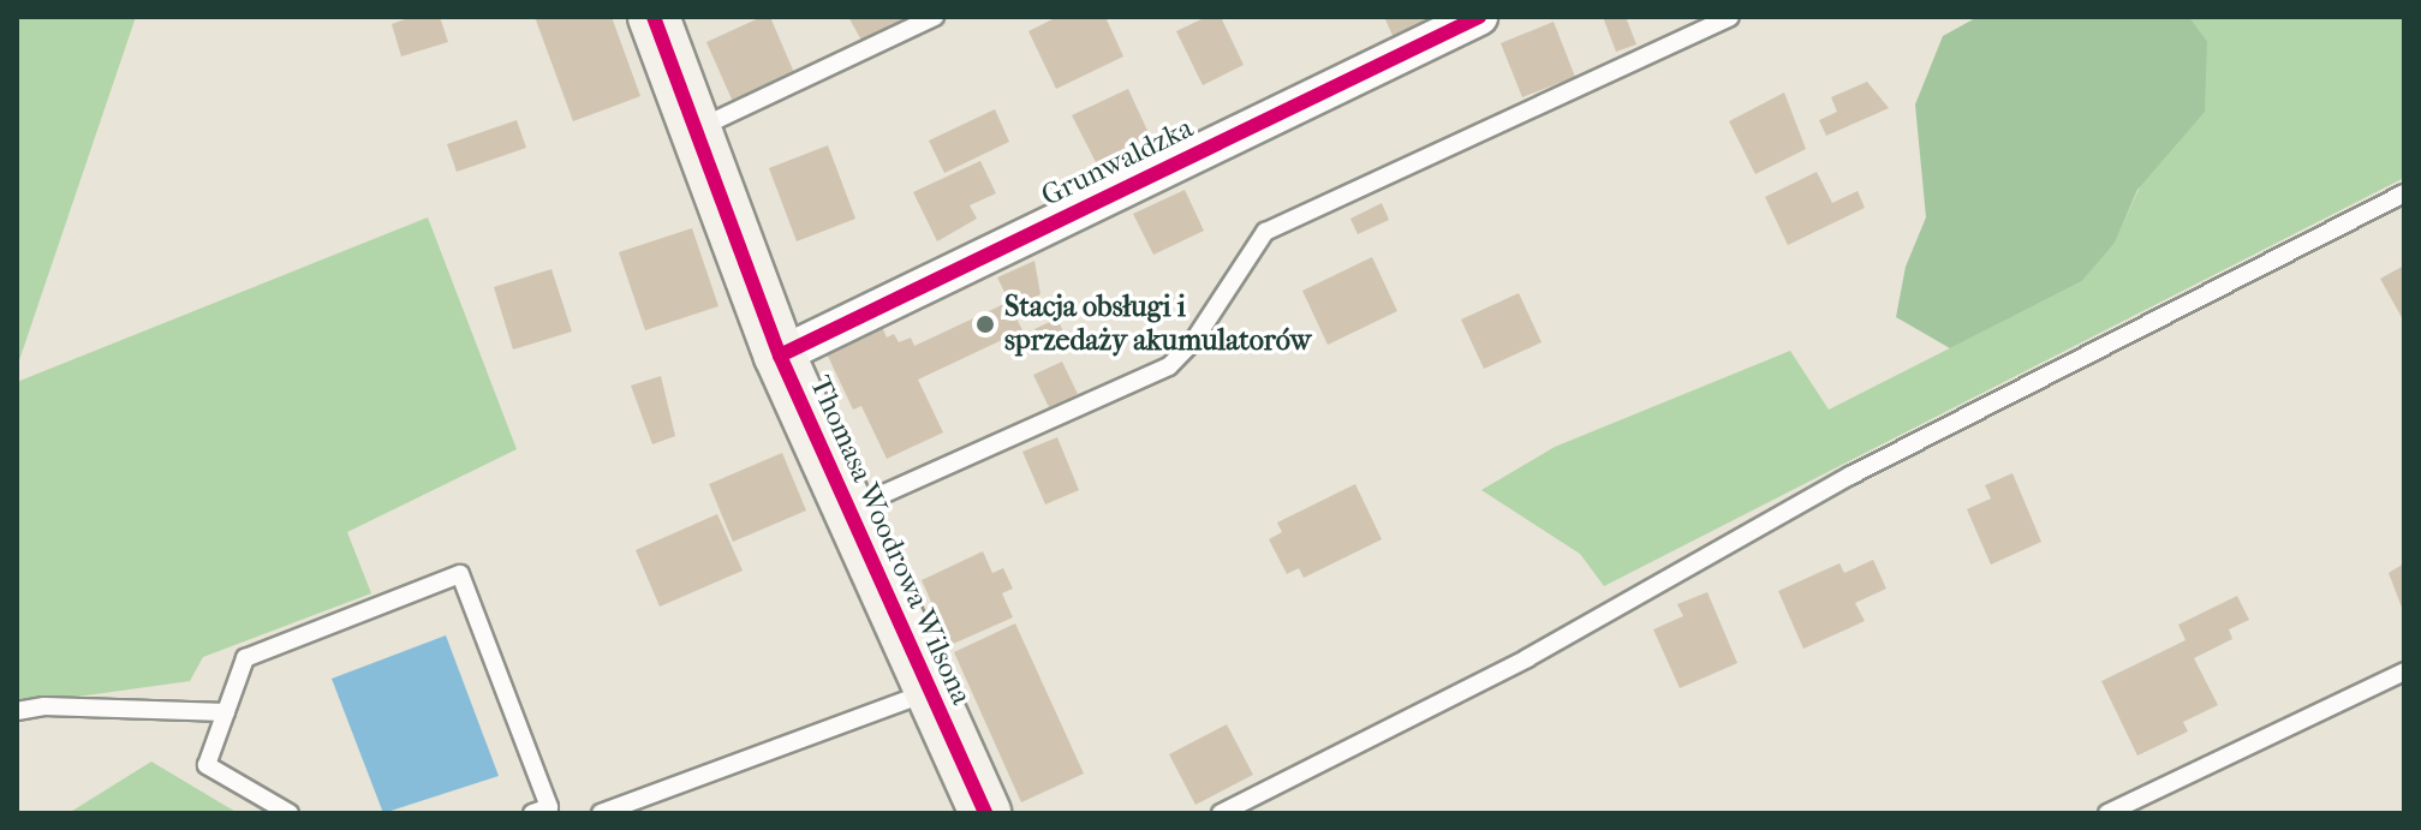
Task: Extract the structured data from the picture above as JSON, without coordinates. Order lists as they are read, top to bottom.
{
  "streets": {
    "street": ["Grunwaldzka", "Thomasa Woodrowa Wilsona"]
  },
  "crossings": [
    ["Grunwaldzka", "Thomasa Woodrowa Wilsona"]
  ],
  "places": ["Stacja obsługi i sprzedaży akumulatorów"]
}
